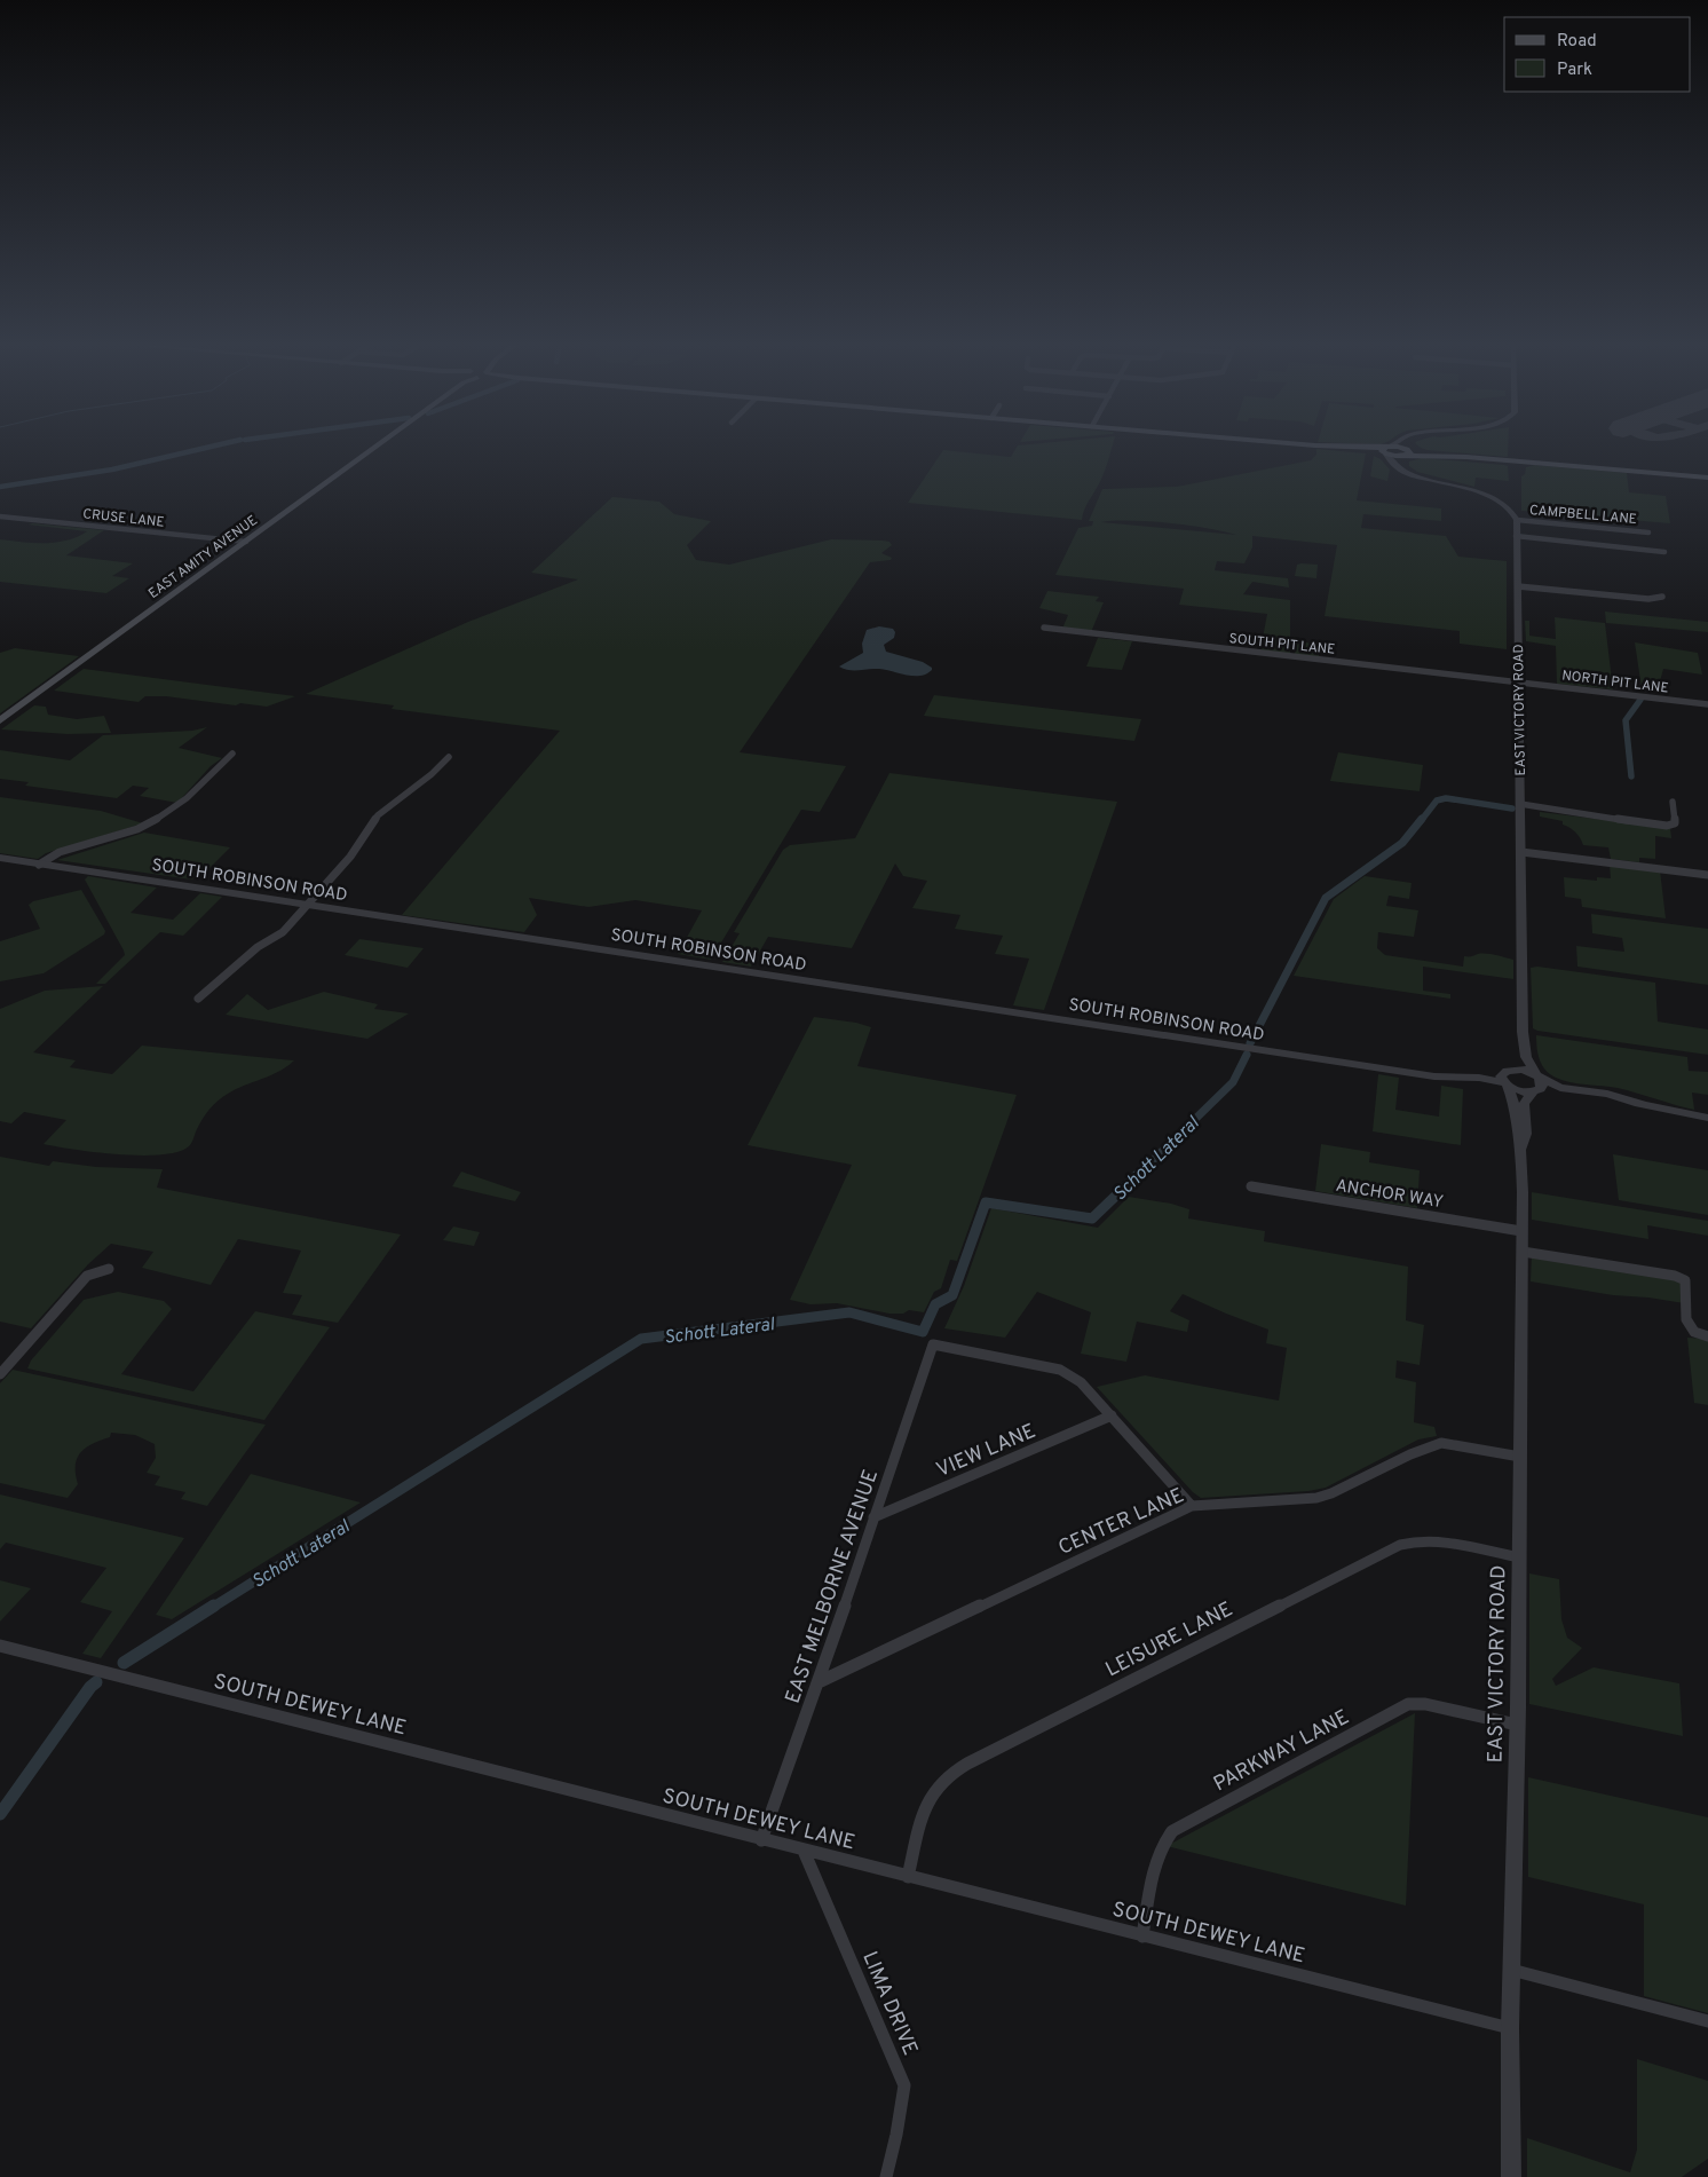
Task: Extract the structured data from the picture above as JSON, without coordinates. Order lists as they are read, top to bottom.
{
  "streets": {
    "main road": ["EAST AMITY AVENUE"],
    "street": [
      "CAMPBELL LANE",
      "CRUSE LANE",
      "SOUTH PIT LANE",
      "NORTH PIT LANE",
      "EAST VICTORY ROAD",
      "SOUTH ROBINSON ROAD",
      "ANCHOR WAY",
      "VIEW LANE",
      "CENTER LANE",
      "EAST MELBORNE AVENUE",
      "LEISURE LANE",
      "SOUTH DEWEY LANE",
      "PARKWAY LANE",
      "LIMA DRIVE"
    ]
  },
  "crossings": [
    ["CAMPBELL LANE", "EAST VICTORY ROAD"],
    ["CRUSE LANE", "EAST AMITY AVENUE"],
    ["SOUTH PIT LANE", "NORTH PIT LANE"],
    ["SOUTH PIT LANE", "EAST VICTORY ROAD"],
    ["NORTH PIT LANE", "EAST VICTORY ROAD"],
    ["EAST VICTORY ROAD", "SOUTH ROBINSON ROAD"],
    ["EAST VICTORY ROAD", "ANCHOR WAY"],
    ["EAST VICTORY ROAD", "CENTER LANE"],
    ["EAST VICTORY ROAD", "LEISURE LANE"],
    ["EAST VICTORY ROAD", "SOUTH DEWEY LANE"],
    ["EAST VICTORY ROAD", "PARKWAY LANE"],
    ["VIEW LANE", "EAST MELBORNE AVENUE"],
    ["CENTER LANE", "EAST MELBORNE AVENUE"],
    ["EAST MELBORNE AVENUE", "SOUTH DEWEY LANE"],
    ["LEISURE LANE", "SOUTH DEWEY LANE"],
    ["SOUTH DEWEY LANE", "PARKWAY LANE"],
    ["SOUTH DEWEY LANE", "LIMA DRIVE"]
  ],
  "water": ["Schott Lateral"],
  "legend": ["Road", "Park"]
}
